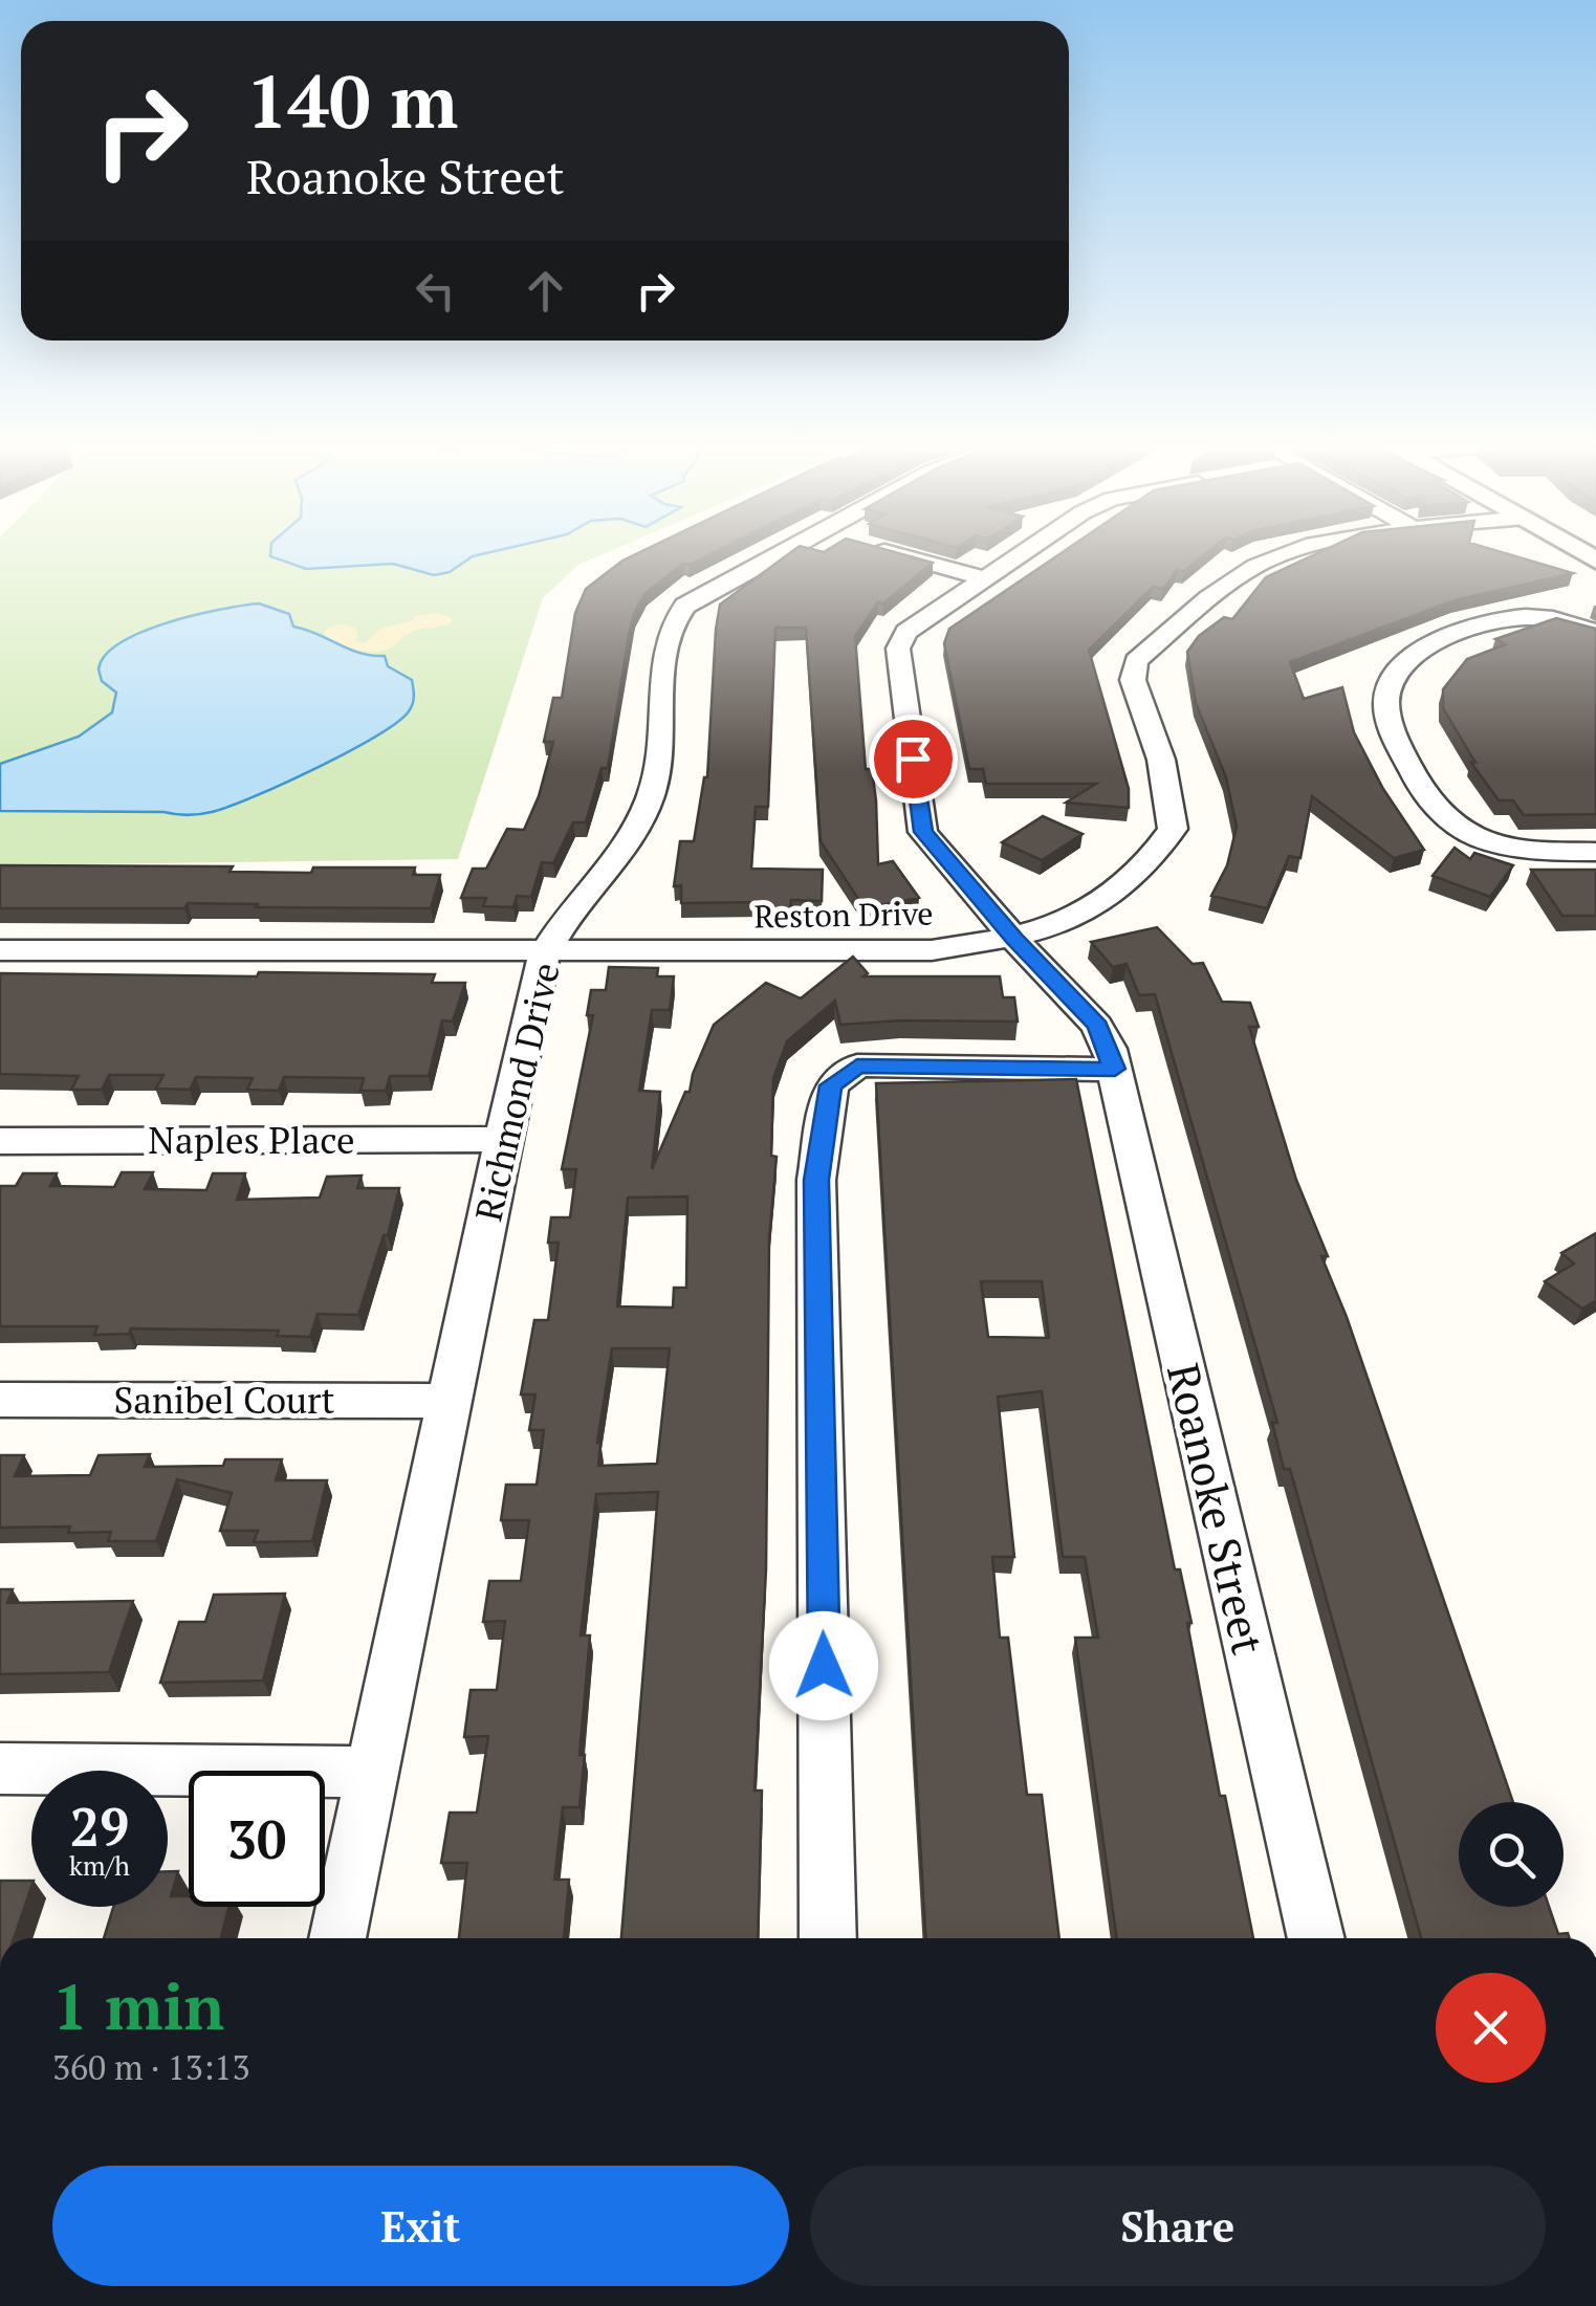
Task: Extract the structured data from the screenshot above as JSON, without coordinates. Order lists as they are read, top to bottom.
{
  "streets": {
    "street": [
      "Reston Drive",
      "Richmond Drive",
      "Naples Place",
      "Sanibel Court",
      "Roanoke Street"
    ]
  },
  "crossings": [
    ["Reston Drive", "Richmond Drive"],
    ["Reston Drive", "Roanoke Street"],
    ["Richmond Drive", "Naples Place"],
    ["Richmond Drive", "Sanibel Court"]
  ],
  "page": {
    "turn": ["140 m", "Roanoke Street"],
    "speed": "29 km/h",
    "limit": "30",
    "heading": ["1 min", "360 m · 13:13"],
    "buttons": ["Exit", "Share"]
  }
}
